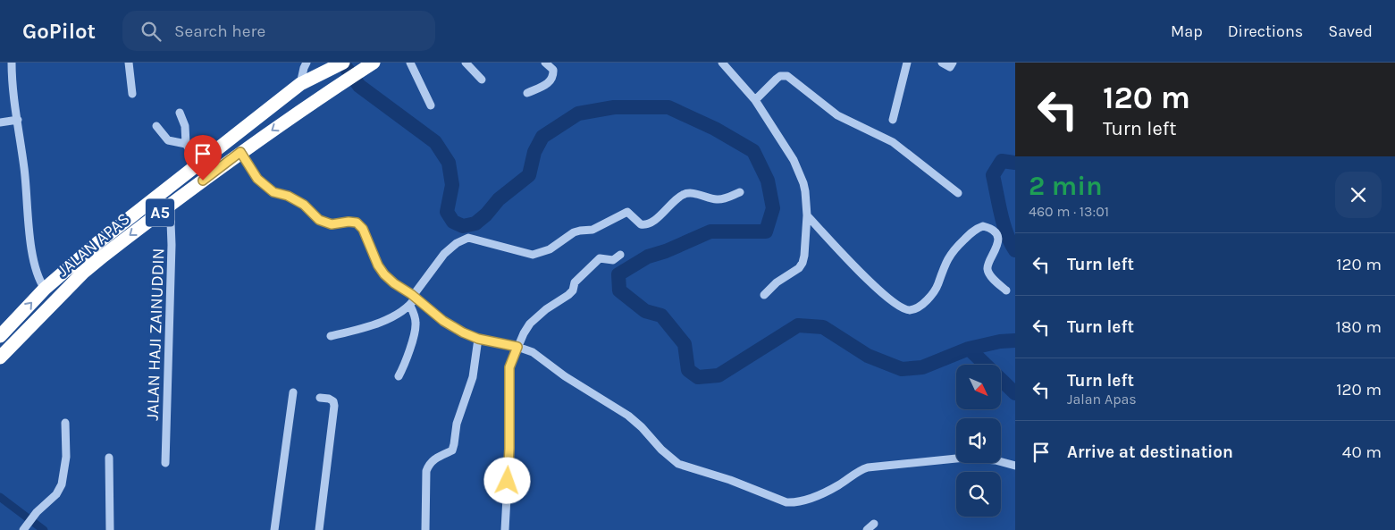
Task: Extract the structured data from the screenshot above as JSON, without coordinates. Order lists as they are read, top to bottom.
{
  "streets": {
    "highway": ["A5", "JALAN APAS"],
    "street": ["JALAN HAJI ZAINUDDIN"]
  },
  "crossings": [
    ["JALAN APAS", "JALAN HAJI ZAINUDDIN"]
  ],
  "north": "bottom right",
  "page": {
    "header": "GoPilot",
    "search": "Search here",
    "nav": ["Map", "Directions", "Saved"],
    "turn": ["120 m", "Turn left"],
    "heading": ["2 min", "460 m · 13:01"],
    "list": [
      {
        "name": "Turn left",
        "value": "120 m"
      },
      {
        "name": "Turn left",
        "value": "180 m"
      },
      {
        "name": "Turn left",
        "note": "Jalan Apas",
        "value": "120 m"
      },
      {
        "name": "Arrive at destination",
        "value": "40 m"
      }
    ]
  }
}
